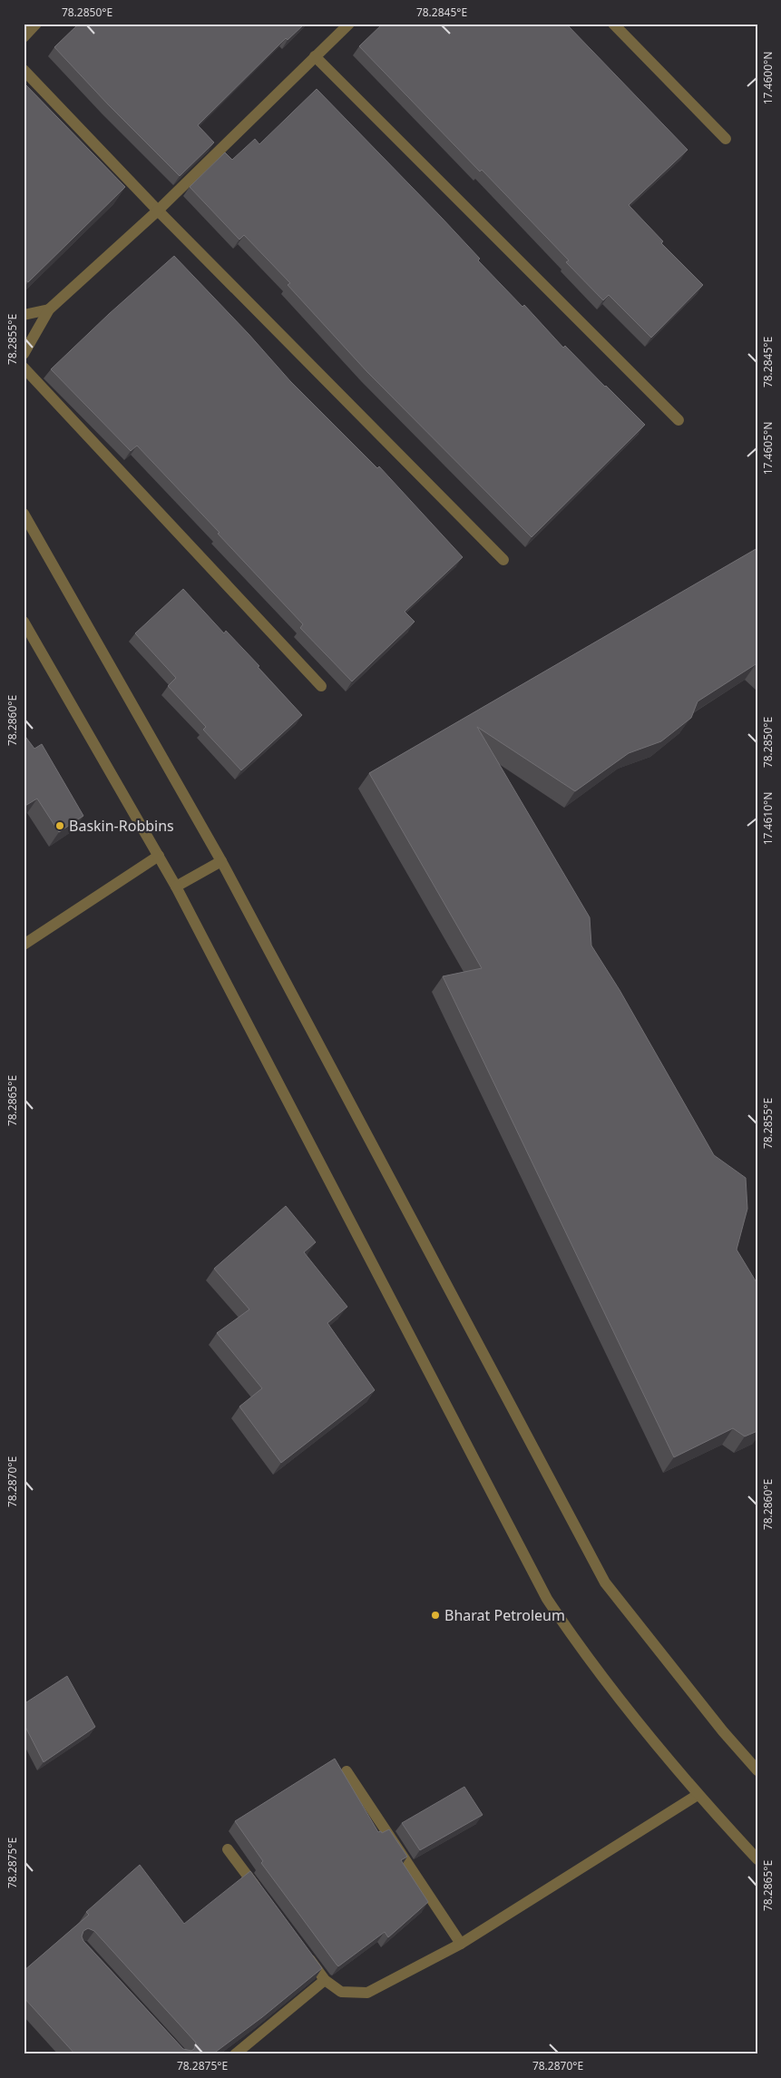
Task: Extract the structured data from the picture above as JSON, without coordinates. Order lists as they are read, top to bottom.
{
  "places": ["Baskin-Robbins", "Bharat Petroleum"],
  "coordinates": [
    "78.2850°E",
    "78.2845°E",
    "17.4600°N",
    "78.2855°E",
    "17.4605°N",
    "78.2860°E",
    "17.4610°N",
    "78.2865°E",
    "78.2870°E",
    "78.2875°E"
  ]
}
